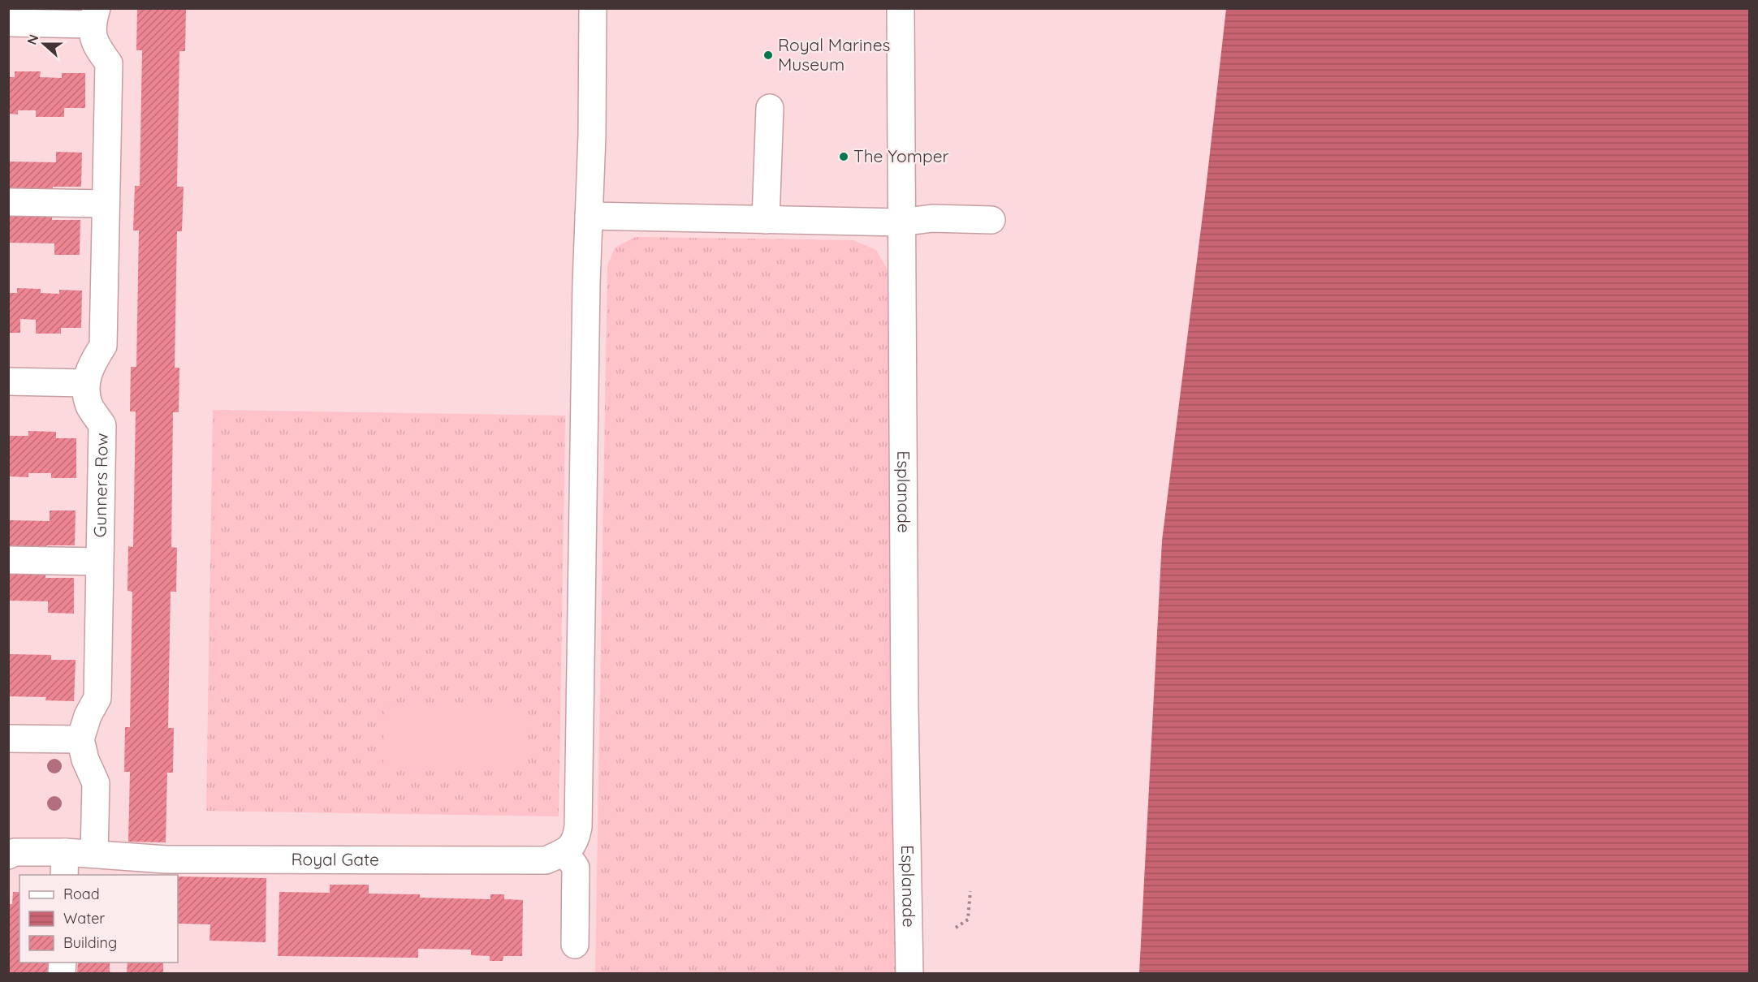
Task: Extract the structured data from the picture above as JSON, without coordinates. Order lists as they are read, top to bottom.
{
  "streets": {
    "street": ["Gunners Row", "Esplanade", "Royal Gate"]
  },
  "places": ["Royal Marines Museum", "The Yomper"],
  "legend": ["Road", "Water", "Building"],
  "north": "left"
}
